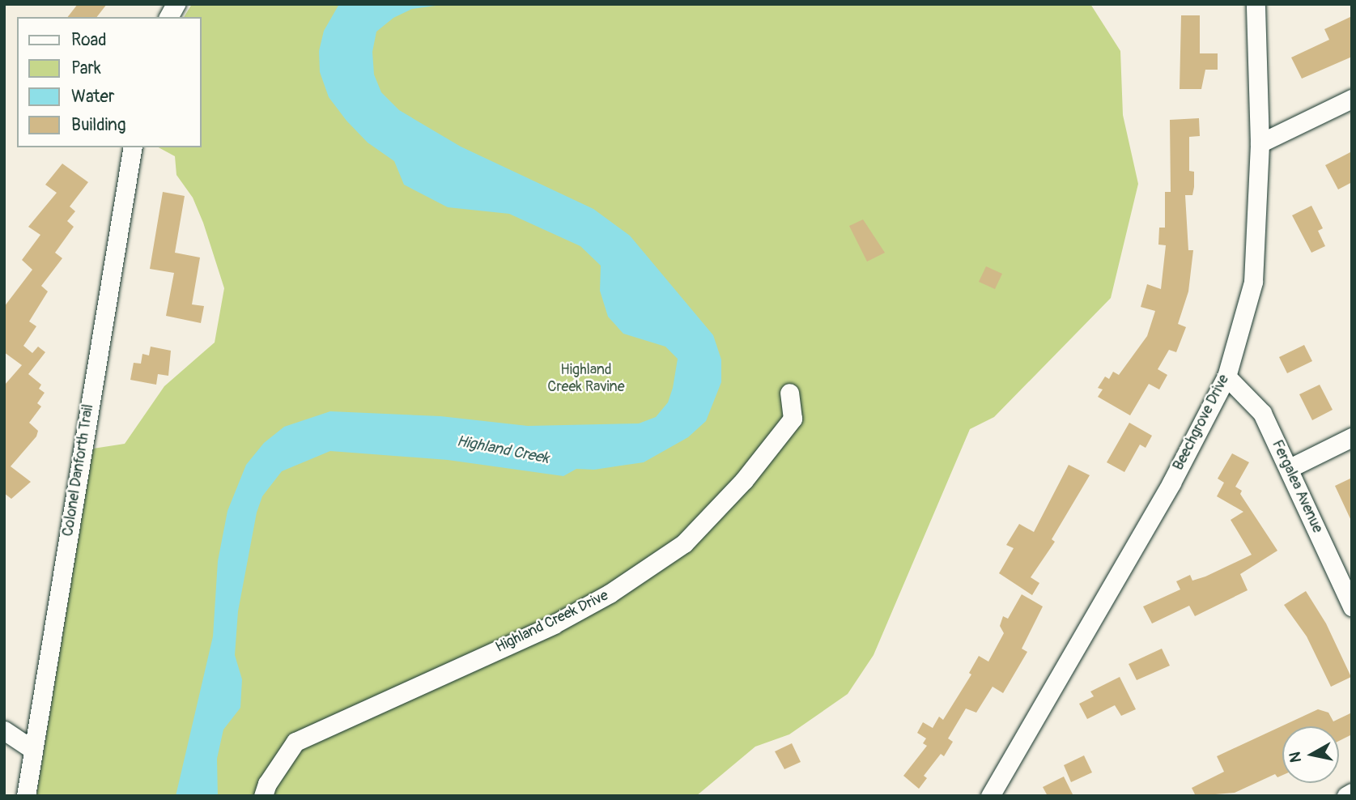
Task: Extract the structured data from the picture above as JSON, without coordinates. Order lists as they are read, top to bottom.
{
  "streets": {
    "street": [
      "Beechgrove Drive",
      "Colonel Danforth Trail",
      "Fergalea Avenue",
      "Highland Creek Drive"
    ]
  },
  "crossings": [
    ["Beechgrove Drive", "Fergalea Avenue"]
  ],
  "water": ["Highland Creek"],
  "parks": ["Highland Creek Ravine"],
  "legend": [
    "Road",
    "Park",
    "Water",
    "Building"
  ],
  "north": "left"
}
